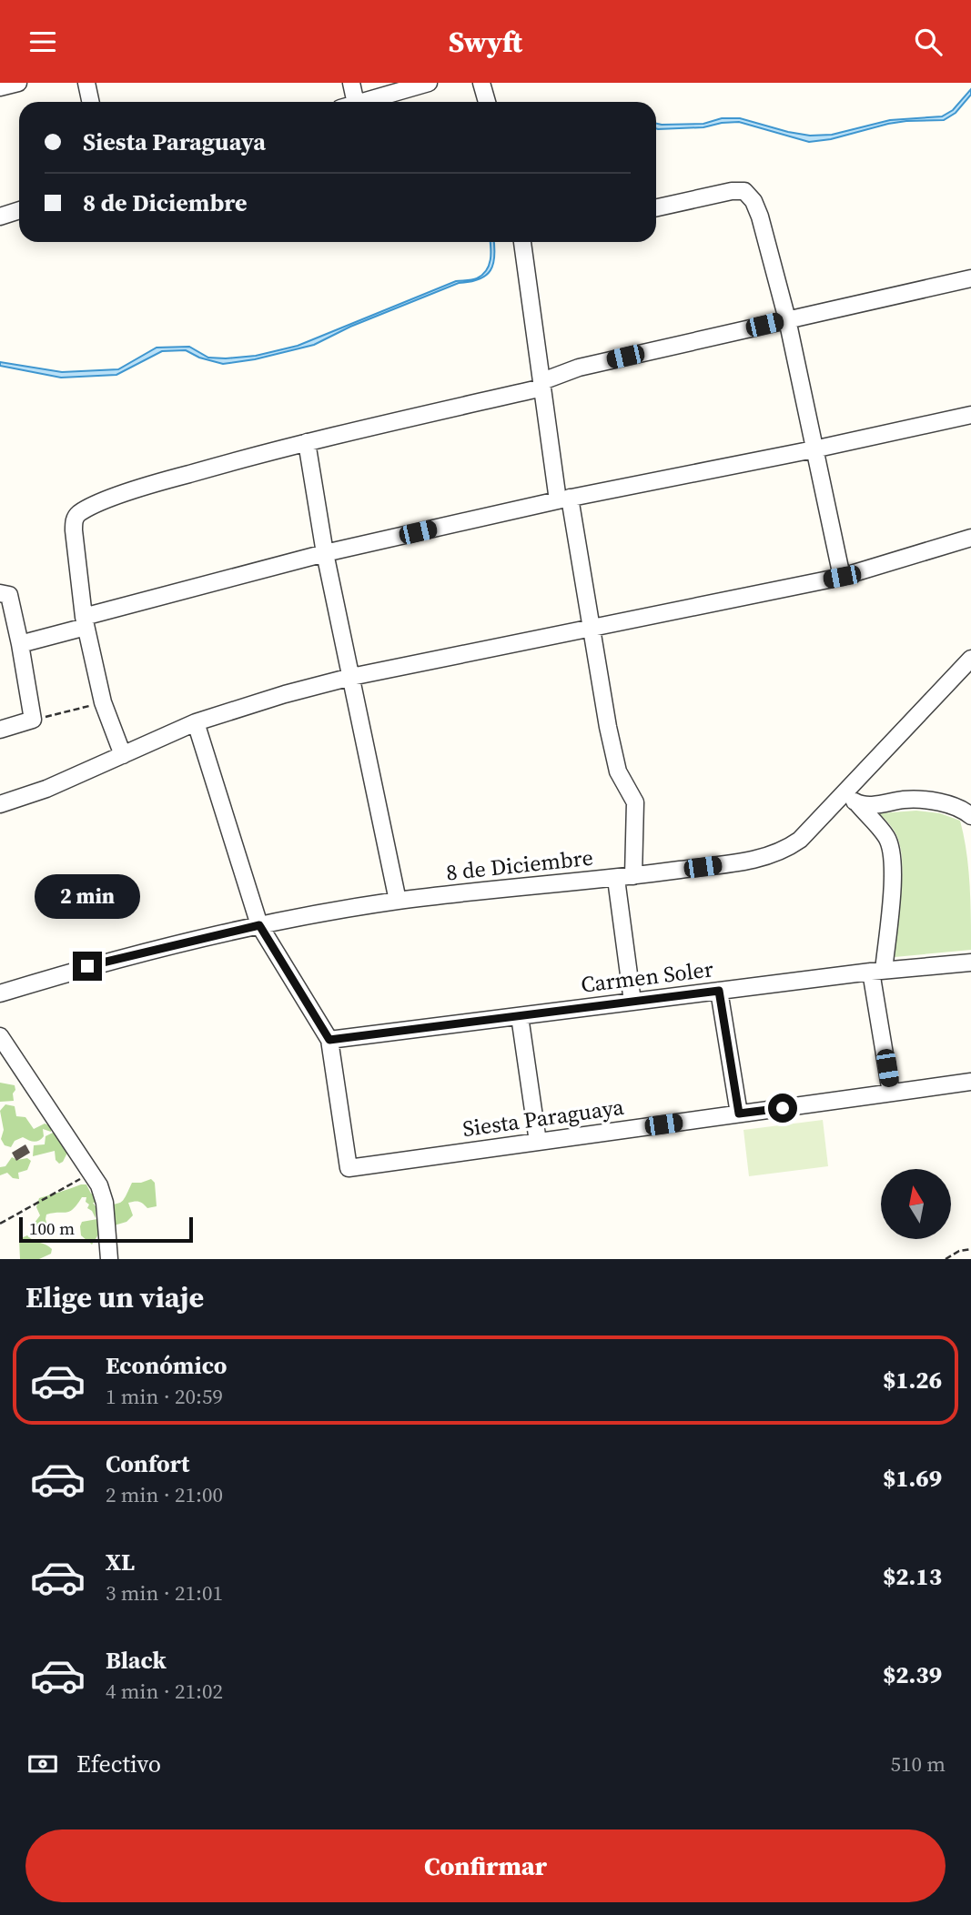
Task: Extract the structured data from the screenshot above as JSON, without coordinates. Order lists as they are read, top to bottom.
{
  "streets": {
    "street": ["8 de Diciembre", "Carmen Soler", "Siesta Paraguaya"]
  },
  "crossings": [
    ["Carmen Soler", "Siesta Paraguaya"]
  ],
  "scale_bar": "100 m",
  "north": "top",
  "page": {
    "header": "Swyft",
    "banner": ["Siesta Paraguaya", "8 de Diciembre"],
    "bubble": "2 min",
    "scale": "100 m",
    "heading": "Elige un viaje",
    "list": [
      {
        "name": "Económico",
        "note": "1 min · 20:59",
        "value": "$1.26"
      },
      {
        "name": "Confort",
        "note": "2 min · 21:00",
        "value": "$1.69"
      },
      {
        "name": "XL",
        "note": "3 min · 21:01",
        "value": "$2.13"
      },
      {
        "name": "Black",
        "note": "4 min · 21:02",
        "value": "$2.39"
      }
    ],
    "pay": ["Efectivo", "510 m"],
    "buttons": "Confirmar"
  }
}
